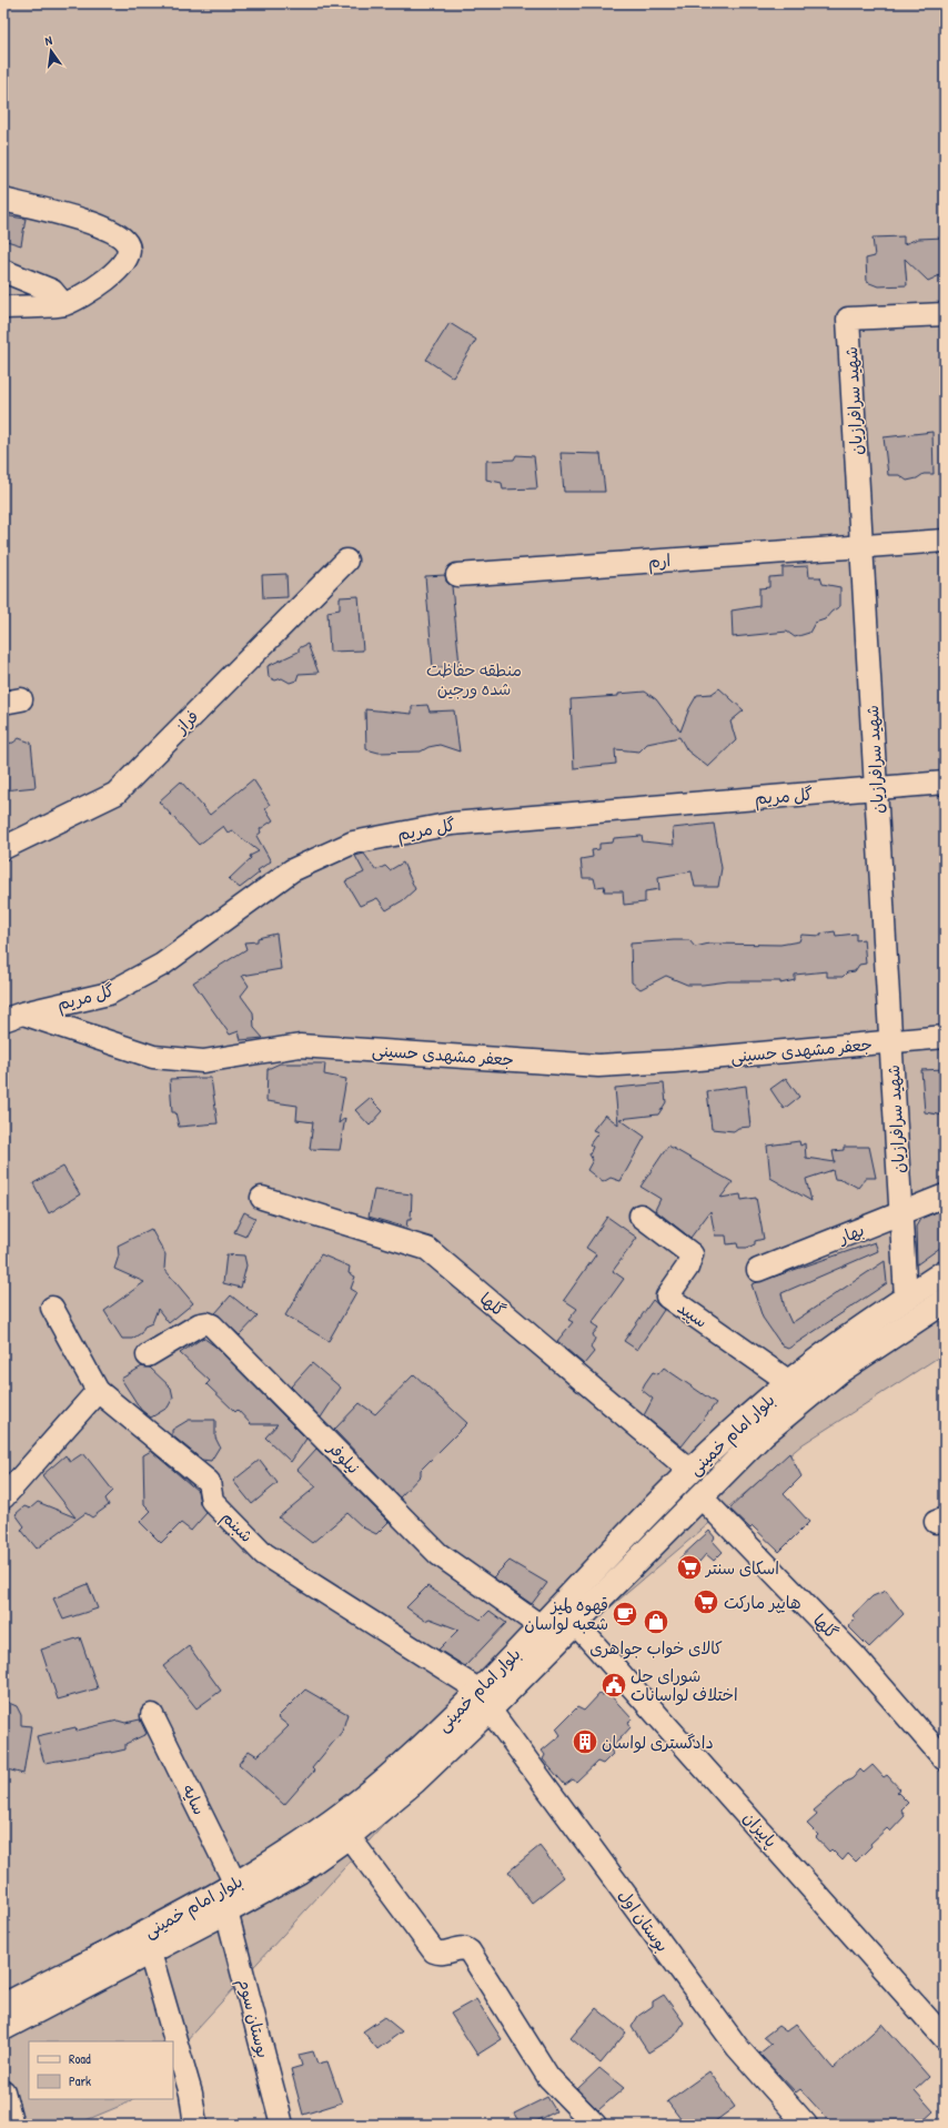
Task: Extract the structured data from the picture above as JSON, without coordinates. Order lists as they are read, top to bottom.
{
  "streets": {
    "main road": ["بلوار امام خمینی"],
    "street": [
      "شهید سرافرازیان",
      "ارم",
      "فراز",
      "گل مریم",
      "جعفر مشهدی حسینی",
      "بهار",
      "گلها",
      "سپید",
      "نیلوفر",
      "شبنم",
      "سایه",
      "پاییزان",
      "بوستان اول",
      "بوستان سوم"
    ]
  },
  "crossings": [
    ["شهید سرافرازیان", "ارم"],
    ["شهید سرافرازیان", "گل مریم"],
    ["شهید سرافرازیان", "جعفر مشهدی حسینی"],
    ["شهید سرافرازیان", "بهار"],
    ["شهید سرافرازیان", "بلوار امام خمینی"],
    ["گل مریم", "جعفر مشهدی حسینی"],
    ["گلها", "بلوار امام خمینی"],
    ["سپید", "بلوار امام خمینی"],
    ["بلوار امام خمینی", "نیلوفر"],
    ["بلوار امام خمینی", "شبنم"],
    ["بلوار امام خمینی", "سایه"],
    ["بلوار امام خمینی", "پاییزان"],
    ["بلوار امام خمینی", "بوستان اول"],
    ["بلوار امام خمینی", "بوستان سوم"],
    ["شبنم", "بوستان اول"]
  ],
  "parks": ["منطقه حفاظت شده ورجین"],
  "places": {
    "supermarket": ["اسکای سنتر", "هایپر مارکت"],
    "cafe": ["قهوه لمیز شعبه لواسان"],
    "shop": ["کالای خواب جواهری"],
    "public building": ["شورای حل اختلاف لواسانات"],
    "building": ["دادگستری لواسان"]
  },
  "legend": ["Road", "Park"],
  "north": "top"
}
